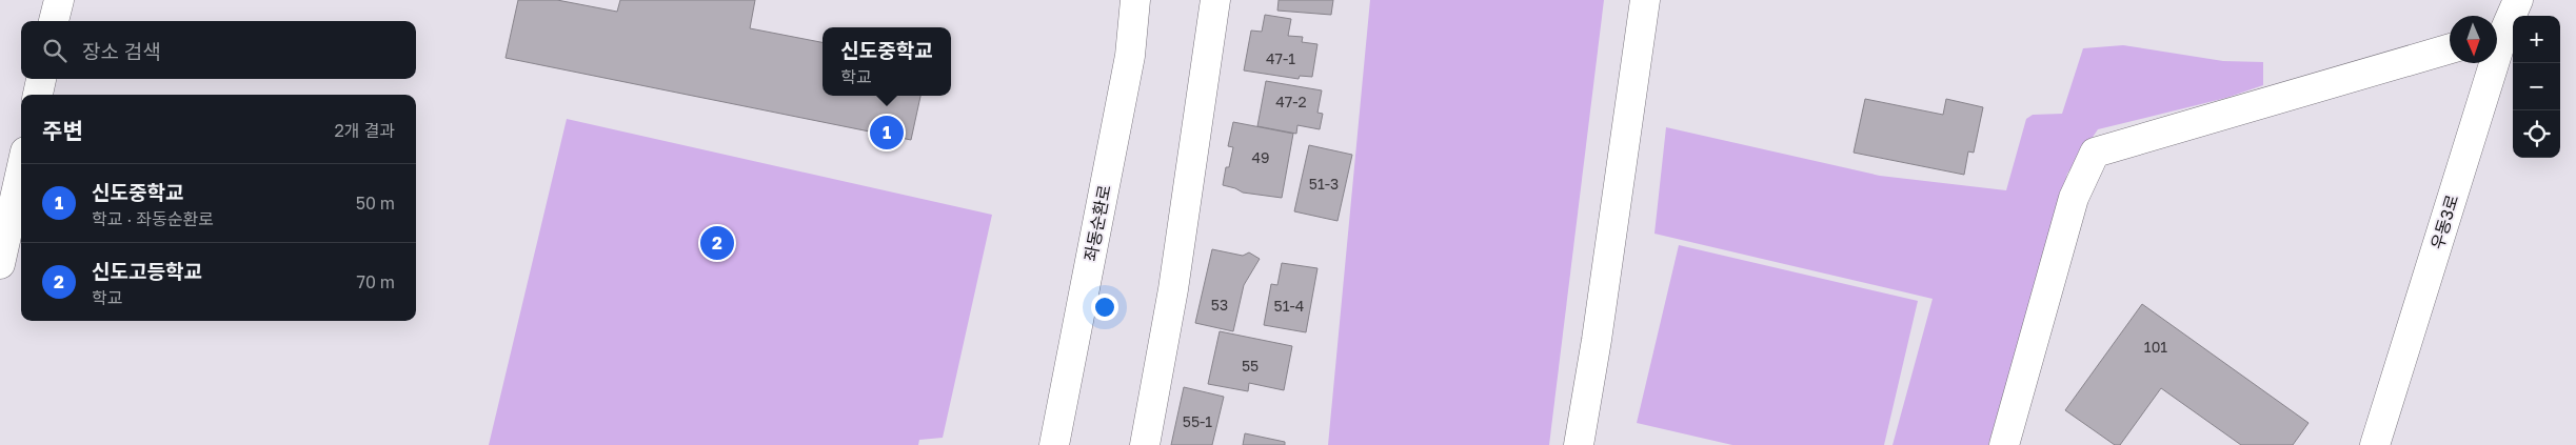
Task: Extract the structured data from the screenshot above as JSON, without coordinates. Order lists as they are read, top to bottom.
{
  "streets": {
    "street": ["우동3로", "좌동순환로"]
  },
  "house_numbers": [
    "47-1",
    "47-2",
    "49",
    "51-3",
    "53",
    "51-4",
    "101",
    "55",
    "55-1"
  ],
  "north": "bottom",
  "page": {
    "map_buttons": ["+", "−"],
    "search": "장소 검색",
    "popup": ["신도중학교", "학교"],
    "heading": ["주변", "2개 결과"],
    "pins": ["1", "2"],
    "list": [
      {
        "mark": "1",
        "name": "신도중학교",
        "note": "학교 · 좌동순환로",
        "value": "50 m"
      },
      {
        "mark": "2",
        "name": "신도고등학교",
        "note": "학교",
        "value": "70 m"
      }
    ]
  }
}
